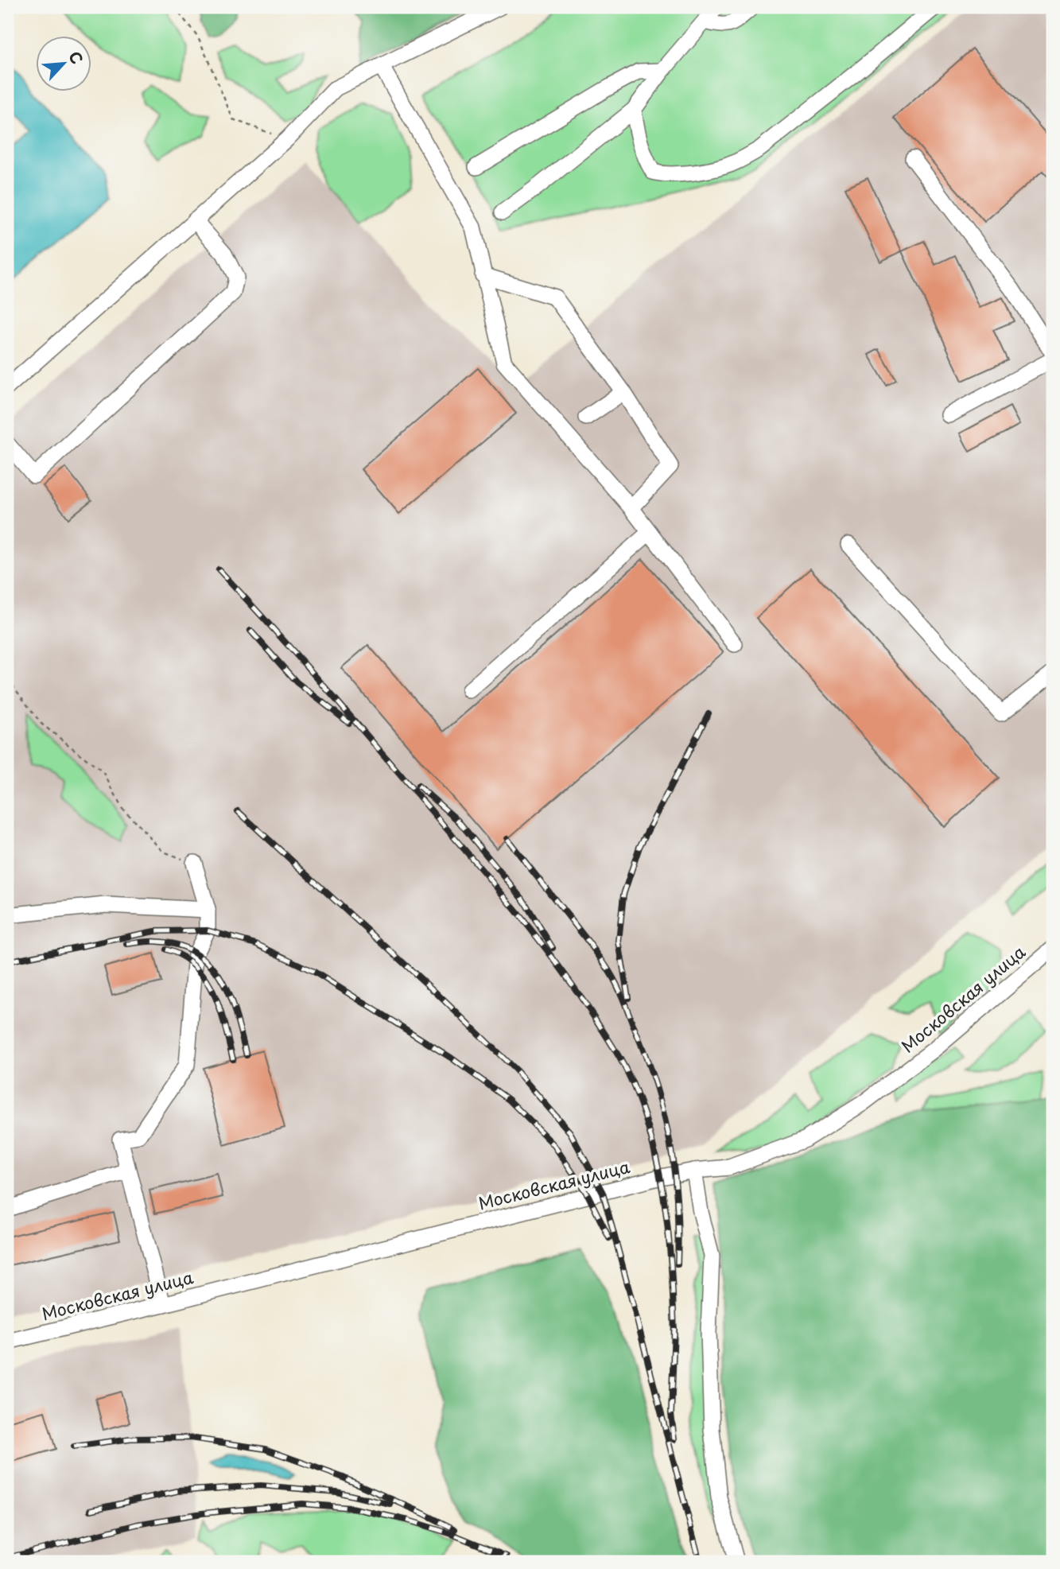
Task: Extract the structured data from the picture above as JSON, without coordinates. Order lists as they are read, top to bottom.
{
  "streets": {
    "street": ["Московская улица"]
  },
  "north": "top right"
}
